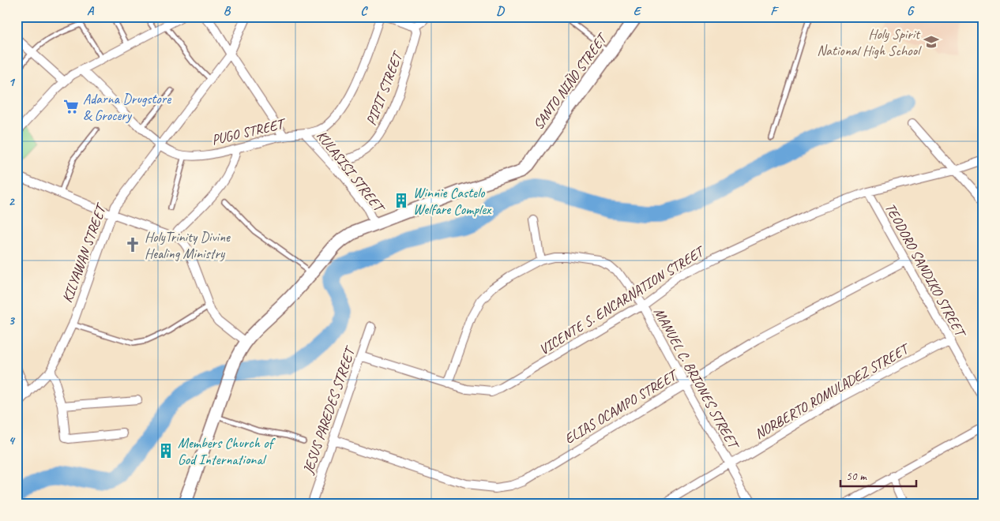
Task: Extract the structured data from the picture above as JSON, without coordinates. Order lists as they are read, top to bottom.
{
  "streets": {
    "main road": ["SANTO NIÑO STREET"],
    "street": [
      "PIPIT STREET",
      "PUGO STREET",
      "KULASISI STREET",
      "KILYAWAN STREET",
      "TEODORO SANDIKO STREET",
      "VICENTE S. ENCARNATION STREET",
      "MANUEL C. BRIONES STREET",
      "NORBERTO ROMULADEZ STREET",
      "ELIAS OCAMPO STREET",
      "JESUS PAREDES STREET"
    ]
  },
  "crossings": [
    ["SANTO NIÑO STREET", "KULASISI STREET"],
    ["PIPIT STREET", "KULASISI STREET"],
    ["PUGO STREET", "KULASISI STREET"],
    ["PUGO STREET", "KILYAWAN STREET"],
    ["TEODORO SANDIKO STREET", "VICENTE S. ENCARNATION STREET"],
    ["TEODORO SANDIKO STREET", "NORBERTO ROMULADEZ STREET"],
    ["TEODORO SANDIKO STREET", "ELIAS OCAMPO STREET"],
    ["VICENTE S. ENCARNATION STREET", "MANUEL C. BRIONES STREET"],
    ["VICENTE S. ENCARNATION STREET", "JESUS PAREDES STREET"],
    ["MANUEL C. BRIONES STREET", "NORBERTO ROMULADEZ STREET"],
    ["MANUEL C. BRIONES STREET", "ELIAS OCAMPO STREET"],
    ["ELIAS OCAMPO STREET", "JESUS PAREDES STREET"]
  ],
  "places": {
    "school or university": ["Holy Spirit National High School"],
    "supermarket": ["Adarna Drugstore & Grocery"],
    "building": ["Winnie Castelo Welfare Complex", "Members Church of God International"],
    "church": ["HolyTrinity Divine Healing Ministry"]
  },
  "scale_bar": "50 m",
  "grid": {
    "columns": [
      "A",
      "B",
      "C",
      "D",
      "E",
      "F",
      "G"
    ],
    "rows": [
      "1",
      "2",
      "3",
      "4"
    ]
  }
}
